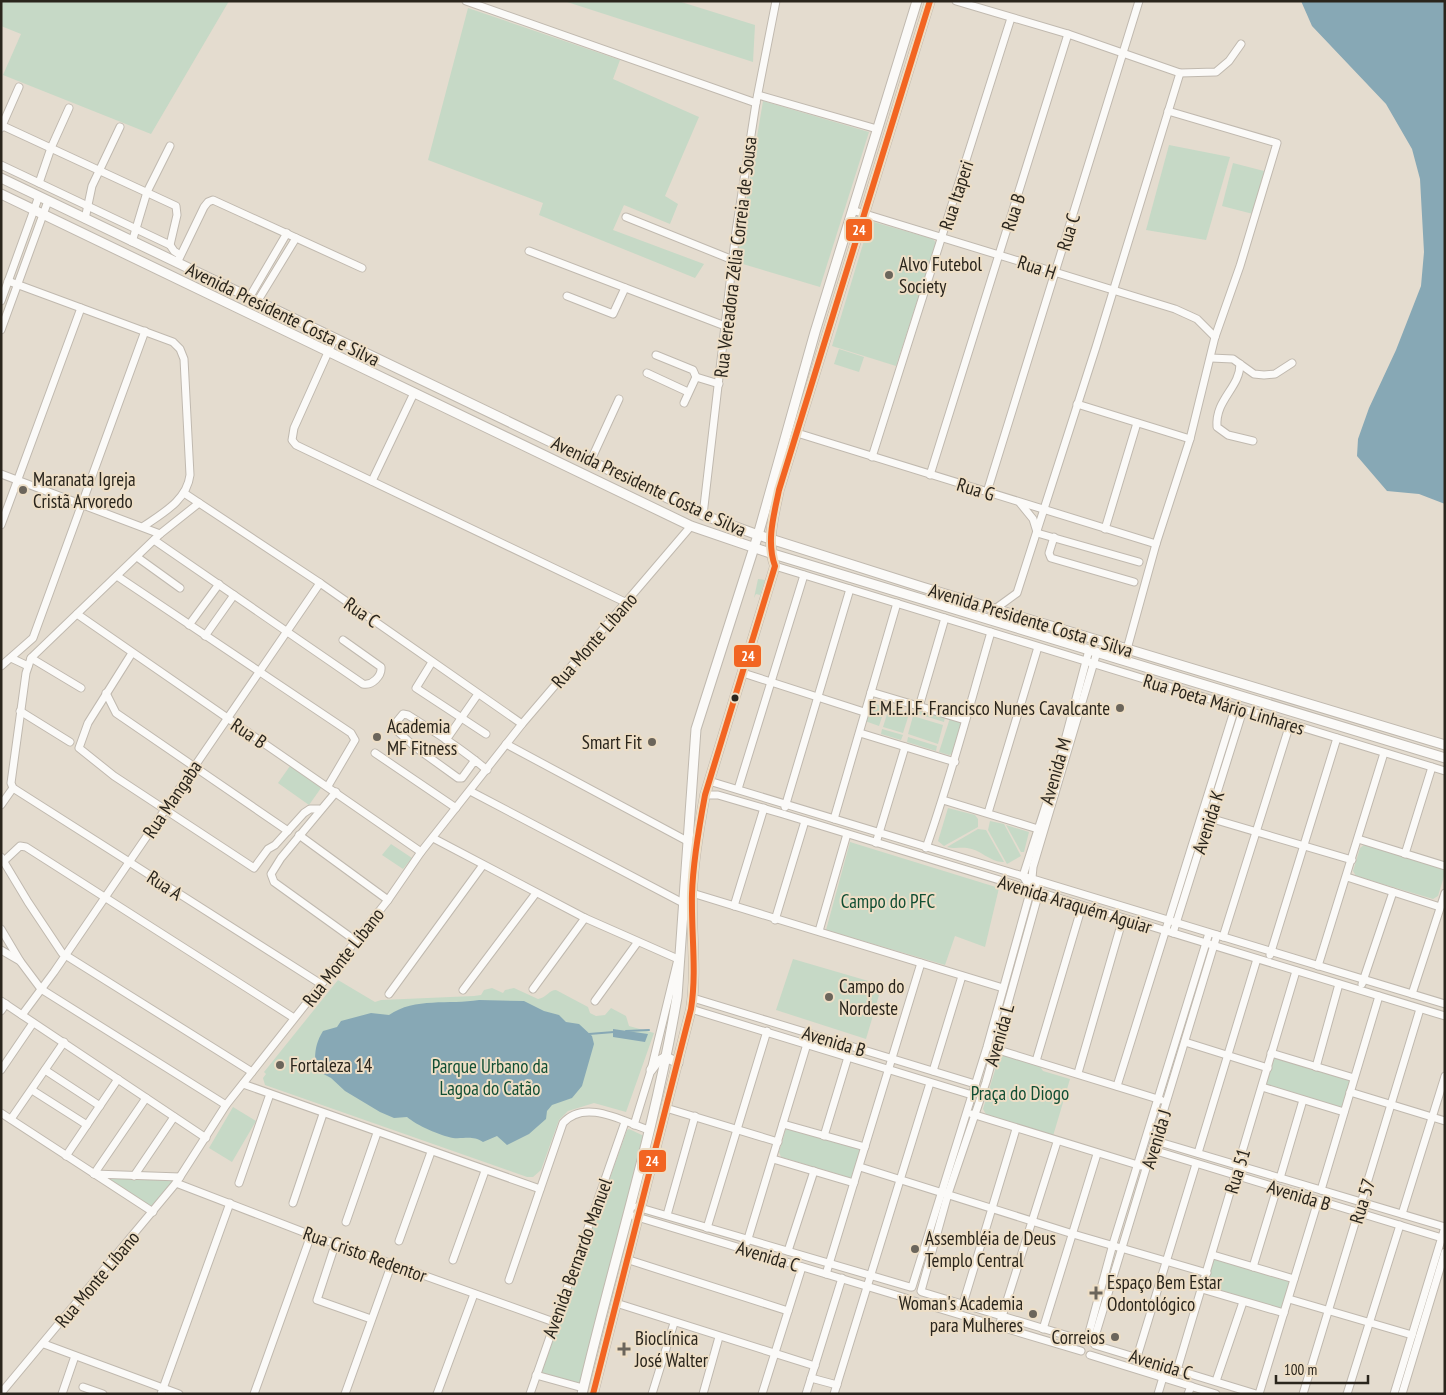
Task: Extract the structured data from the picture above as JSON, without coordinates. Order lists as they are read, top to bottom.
{
  "streets": {
    "main road": ["Avenida Presidente Costa e Silva"],
    "street": [
      "Rua Itaperi",
      "Rua B",
      "Rua C",
      "Rua Vereadora Zélia Correia de Sousa",
      "Rua H",
      "Rua G",
      "Rua Monte Líbano",
      "Rua Poeta Mário Linhares",
      "Avenida M",
      "Rua Mangaba",
      "Avenida K",
      "Rua A",
      "Avenida Araquém Aguiar",
      "Avenida L",
      "Avenida B",
      "Avenida J",
      "Rua 51",
      "Rua 57",
      "Rua Cristo Redentor",
      "Avenida C",
      "Avenida Bernardo Manuel"
    ]
  },
  "crossings": [
    ["Rua Itaperi", "Rua H"],
    ["Rua Itaperi", "Rua G"],
    ["Rua B", "Rua H"],
    ["Rua B", "Rua G"],
    ["Rua B", "Rua Monte Líbano"],
    ["Rua B", "Rua Mangaba"],
    ["Rua C", "Rua H"],
    ["Rua C", "Rua G"],
    ["Rua C", "Rua Monte Líbano"],
    ["Rua C", "Rua Mangaba"],
    ["Rua Vereadora Zélia Correia de Sousa", "Avenida Presidente Costa e Silva"],
    ["Avenida Presidente Costa e Silva", "Rua Monte Líbano"],
    ["Avenida Presidente Costa e Silva", "Avenida M"],
    ["Rua Monte Líbano", "Rua A"],
    ["Rua Monte Líbano", "Rua Cristo Redentor"],
    ["Rua Poeta Mário Linhares", "Avenida M"],
    ["Rua Poeta Mário Linhares", "Avenida K"],
    ["Rua Poeta Mário Linhares", "Avenida J"],
    ["Avenida M", "Avenida Araquém Aguiar"],
    ["Rua Mangaba", "Rua A"],
    ["Avenida K", "Avenida Araquém Aguiar"],
    ["Avenida Araquém Aguiar", "Avenida L"],
    ["Avenida Araquém Aguiar", "Avenida J"],
    ["Avenida Araquém Aguiar", "Rua 51"],
    ["Avenida Araquém Aguiar", "Rua 57"],
    ["Avenida L", "Avenida B"],
    ["Avenida L", "Avenida C"],
    ["Avenida B", "Avenida J"],
    ["Avenida B", "Rua 51"],
    ["Avenida B", "Rua 57"],
    ["Avenida J", "Avenida C"],
    ["Rua 51", "Avenida C"],
    ["Rua Cristo Redentor", "Avenida Bernardo Manuel"]
  ],
  "parks": ["Campo do PFC", "Parque Urbano da Lagoa do Catão", "Praça do Diogo"],
  "places": {
    "other": [
      "Alvo Futebol Society",
      "Maranata Igreja Cristã Arvoredo",
      "E.M.E.I.F. Francisco Nunes Cavalcante",
      "Academia MF Fitness",
      "Smart Fit",
      "Campo do Nordeste",
      "Fortaleza 14",
      "Assembléia de Deus Templo Central",
      "Woman's Academia para Mulheres",
      "Correios"
    ],
    "health": ["Espaço Bem Estar Odontológico", "Bioclínica José Walter"]
  },
  "lines": ["transit line 24"],
  "scale_bar": "100 m"
}
